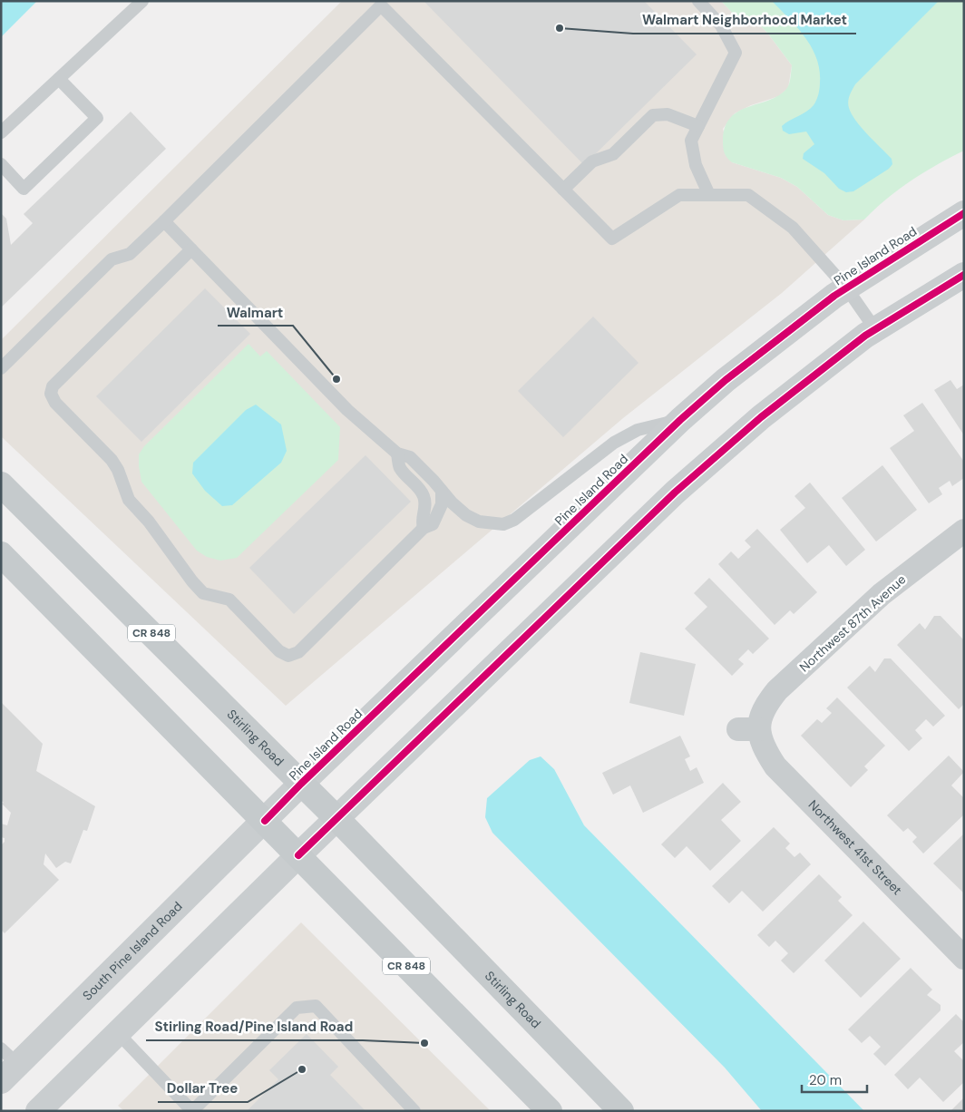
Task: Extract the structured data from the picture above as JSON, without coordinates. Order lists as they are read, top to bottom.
{
  "streets": {
    "main road": [
      "Pine Island Road",
      "CR 848",
      "Stirling Road",
      "South Pine Island Road"
    ],
    "street": ["Northwest 87th Avenue", "Northwest 41st Street"]
  },
  "crossings": [
    ["Pine Island Road", "CR 848"],
    ["Pine Island Road", "Stirling Road"],
    ["Pine Island Road", "South Pine Island Road"],
    ["Northwest 87th Avenue", "Northwest 41st Street"],
    ["CR 848", "South Pine Island Road"]
  ],
  "places": [
    "Walmart Neighborhood Market",
    "Walmart",
    "Stirling Road/Pine Island Road",
    "Dollar Tree"
  ],
  "scale_bar": "20 m"
}
